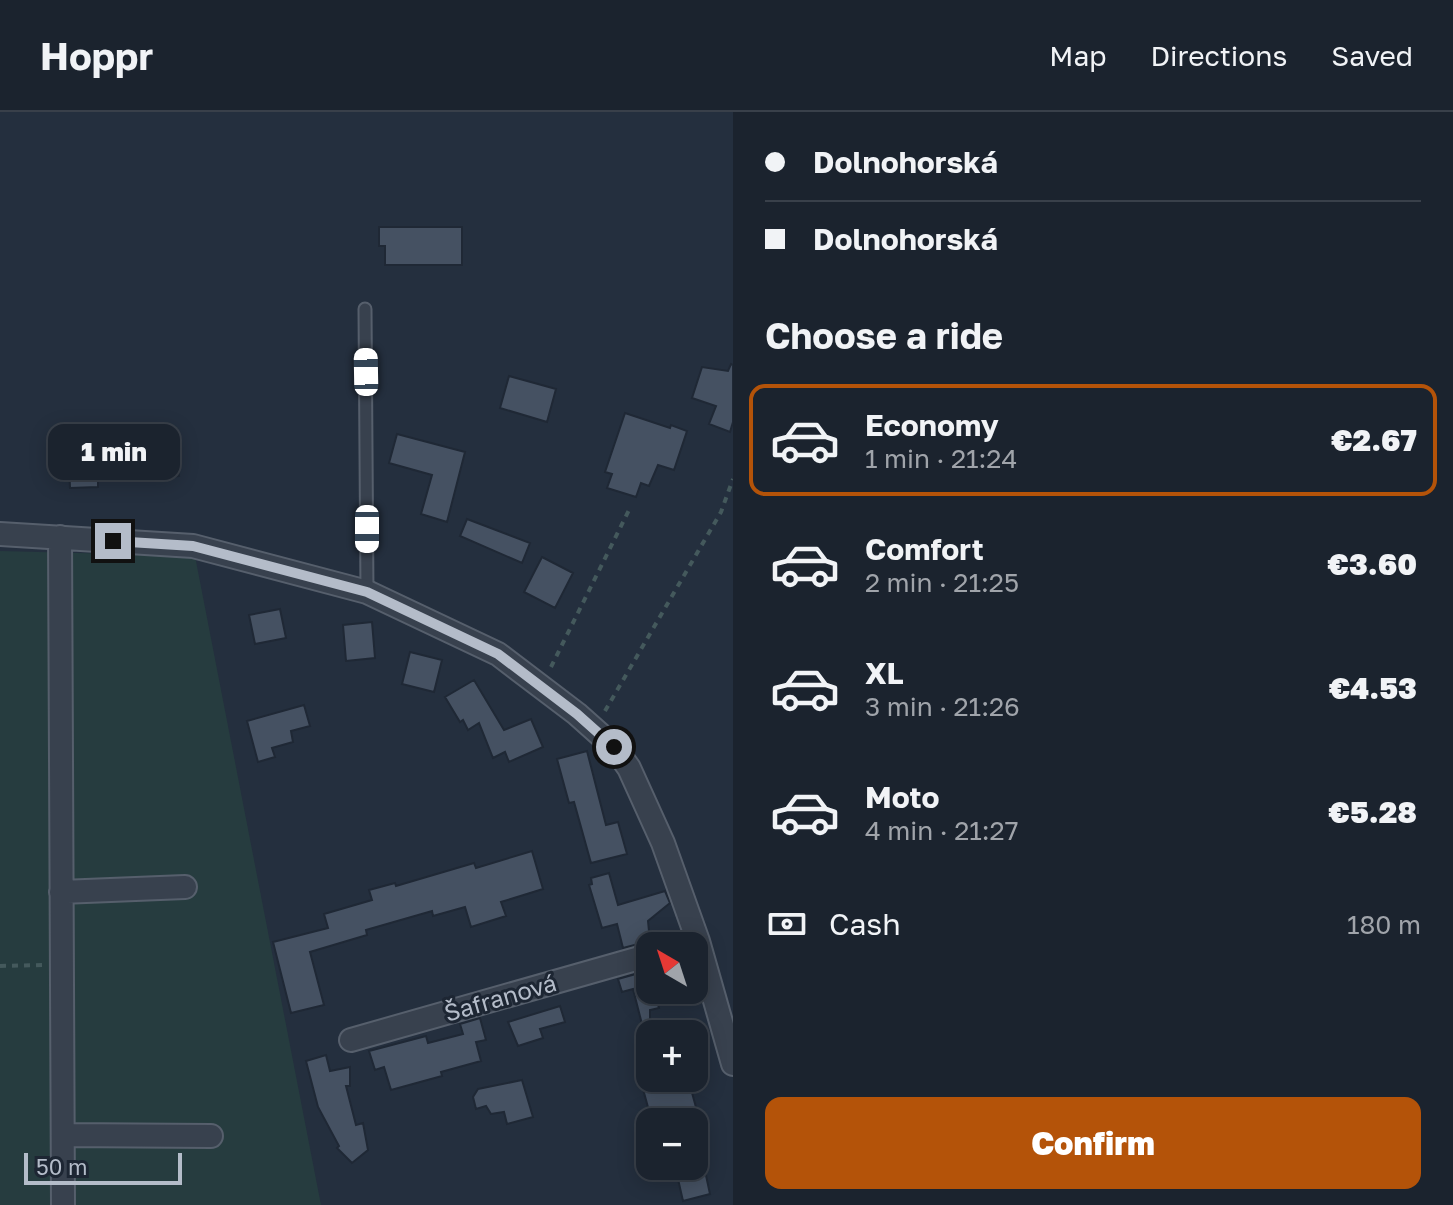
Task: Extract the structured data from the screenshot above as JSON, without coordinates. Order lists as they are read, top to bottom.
{
  "streets": {
    "street": ["Šafranová"]
  },
  "scale_bar": "50 m",
  "north": "top left",
  "page": {
    "header": "Hoppr",
    "nav": ["Map", "Directions", "Saved"],
    "banner": ["Dolnohorská", "Dolnohorská"],
    "heading": "Choose a ride",
    "list": [
      {
        "name": "Economy",
        "note": "1 min · 21:24",
        "value": "€2.67"
      },
      {
        "name": "Comfort",
        "note": "2 min · 21:25",
        "value": "€3.60"
      },
      {
        "name": "XL",
        "note": "3 min · 21:26",
        "value": "€4.53"
      },
      {
        "name": "Moto",
        "note": "4 min · 21:27",
        "value": "€5.28"
      }
    ],
    "bubble": "1 min",
    "pay": ["Cash", "180 m"],
    "map_buttons": ["+", "−"],
    "buttons": "Confirm",
    "scale": "50 m"
  }
}
